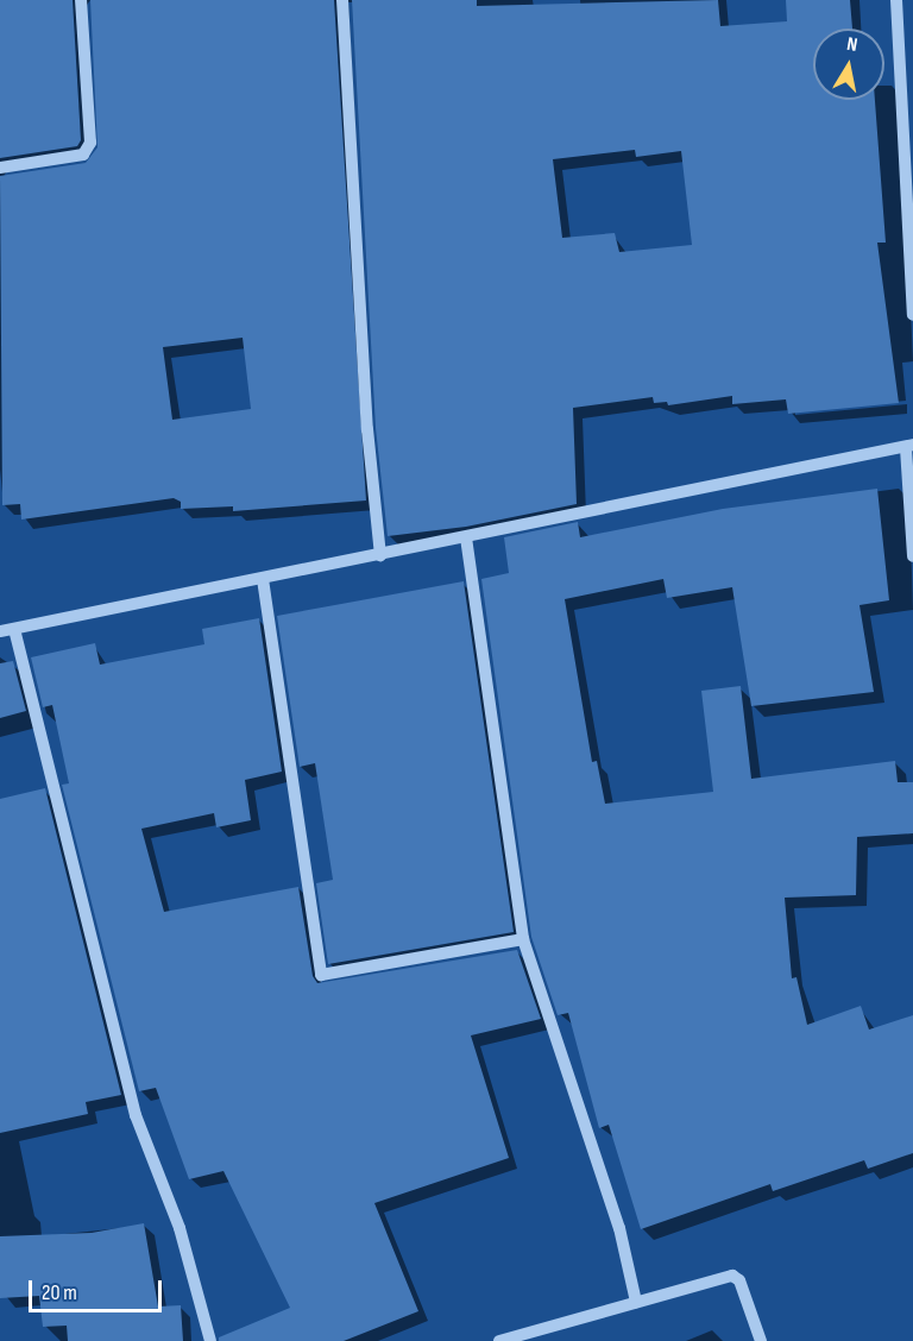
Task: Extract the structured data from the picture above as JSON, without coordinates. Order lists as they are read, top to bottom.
{
  "scale_bar": "20 m",
  "north": "top"
}
